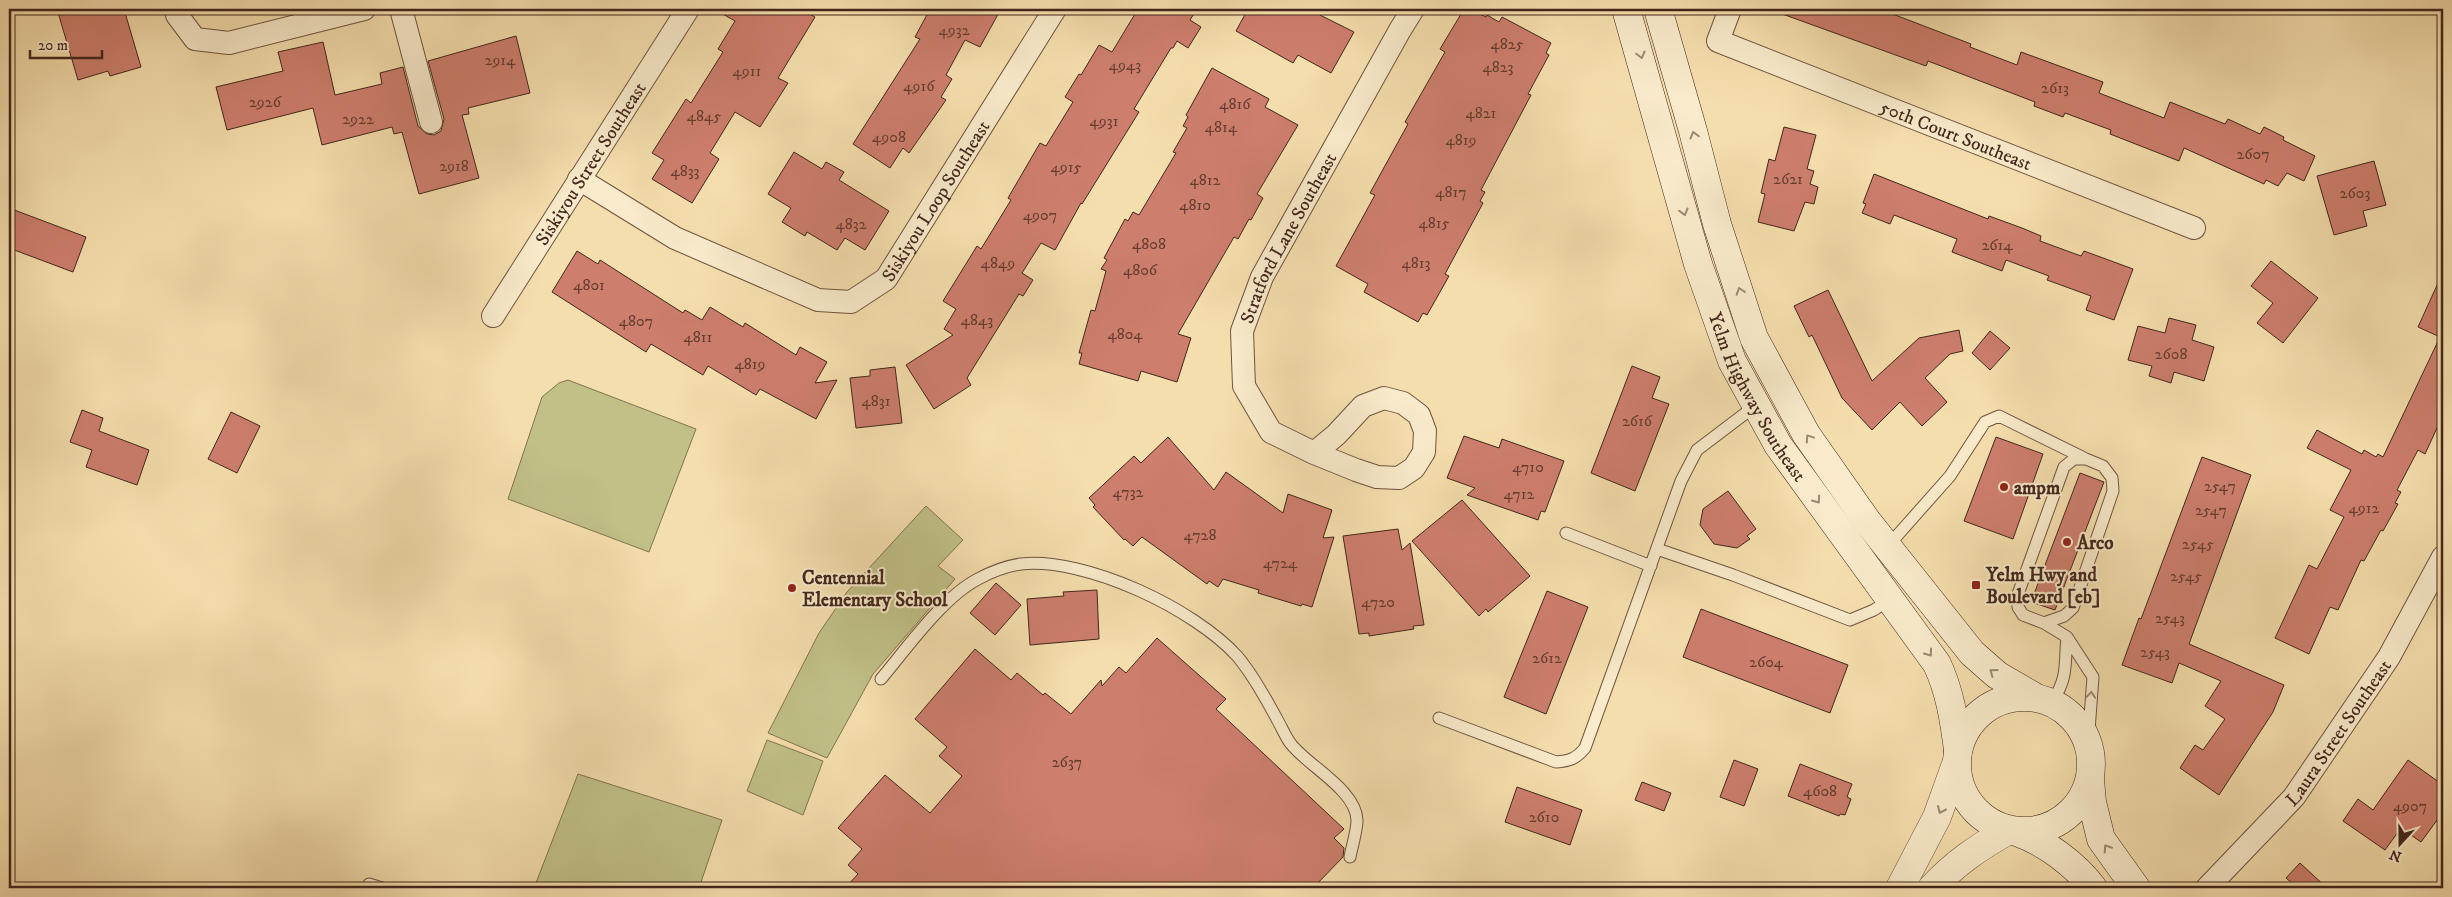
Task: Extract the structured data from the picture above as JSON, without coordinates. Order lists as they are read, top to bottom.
{
  "streets": {
    "main road": ["Yelm Highway Southeast"],
    "street": [
      "50th Court Southeast",
      "Siskiyou Street Southeast",
      "Siskiyou Loop Southeast",
      "Stratford Lane Southeast",
      "Laura Street Southeast"
    ]
  },
  "crossings": [
    ["Siskiyou Street Southeast", "Siskiyou Loop Southeast"]
  ],
  "places": {
    "other": ["ampm", "Arco", "Centennial Elementary School"],
    "transit": ["Yelm Hwy and Boulevard [eb]"]
  },
  "house_numbers": [
    "4932",
    "4825",
    "2914",
    "4943",
    "4823",
    "4911",
    "4916",
    "2613",
    "2926",
    "4816",
    "4821",
    "4845",
    "2922",
    "4931",
    "4814",
    "4908",
    "4819",
    "2607",
    "2918",
    "4915",
    "4833",
    "2621",
    "4812",
    "4817",
    "2603",
    "4810",
    "4907",
    "4815",
    "4832",
    "4808",
    "2614",
    "4849",
    "4813",
    "4806",
    "4801",
    "4843",
    "4807",
    "4804",
    "4811",
    "2608",
    "4819",
    "4831",
    "2616",
    "4710",
    "2547",
    "4732",
    "4712",
    "4912",
    "2547",
    "4728",
    "2545",
    "4724",
    "2545",
    "4720",
    "2543",
    "2543",
    "2612",
    "2604",
    "2637",
    "4608",
    "4907",
    "2610"
  ],
  "scale_bar": "20 m",
  "north": "bottom"
}
